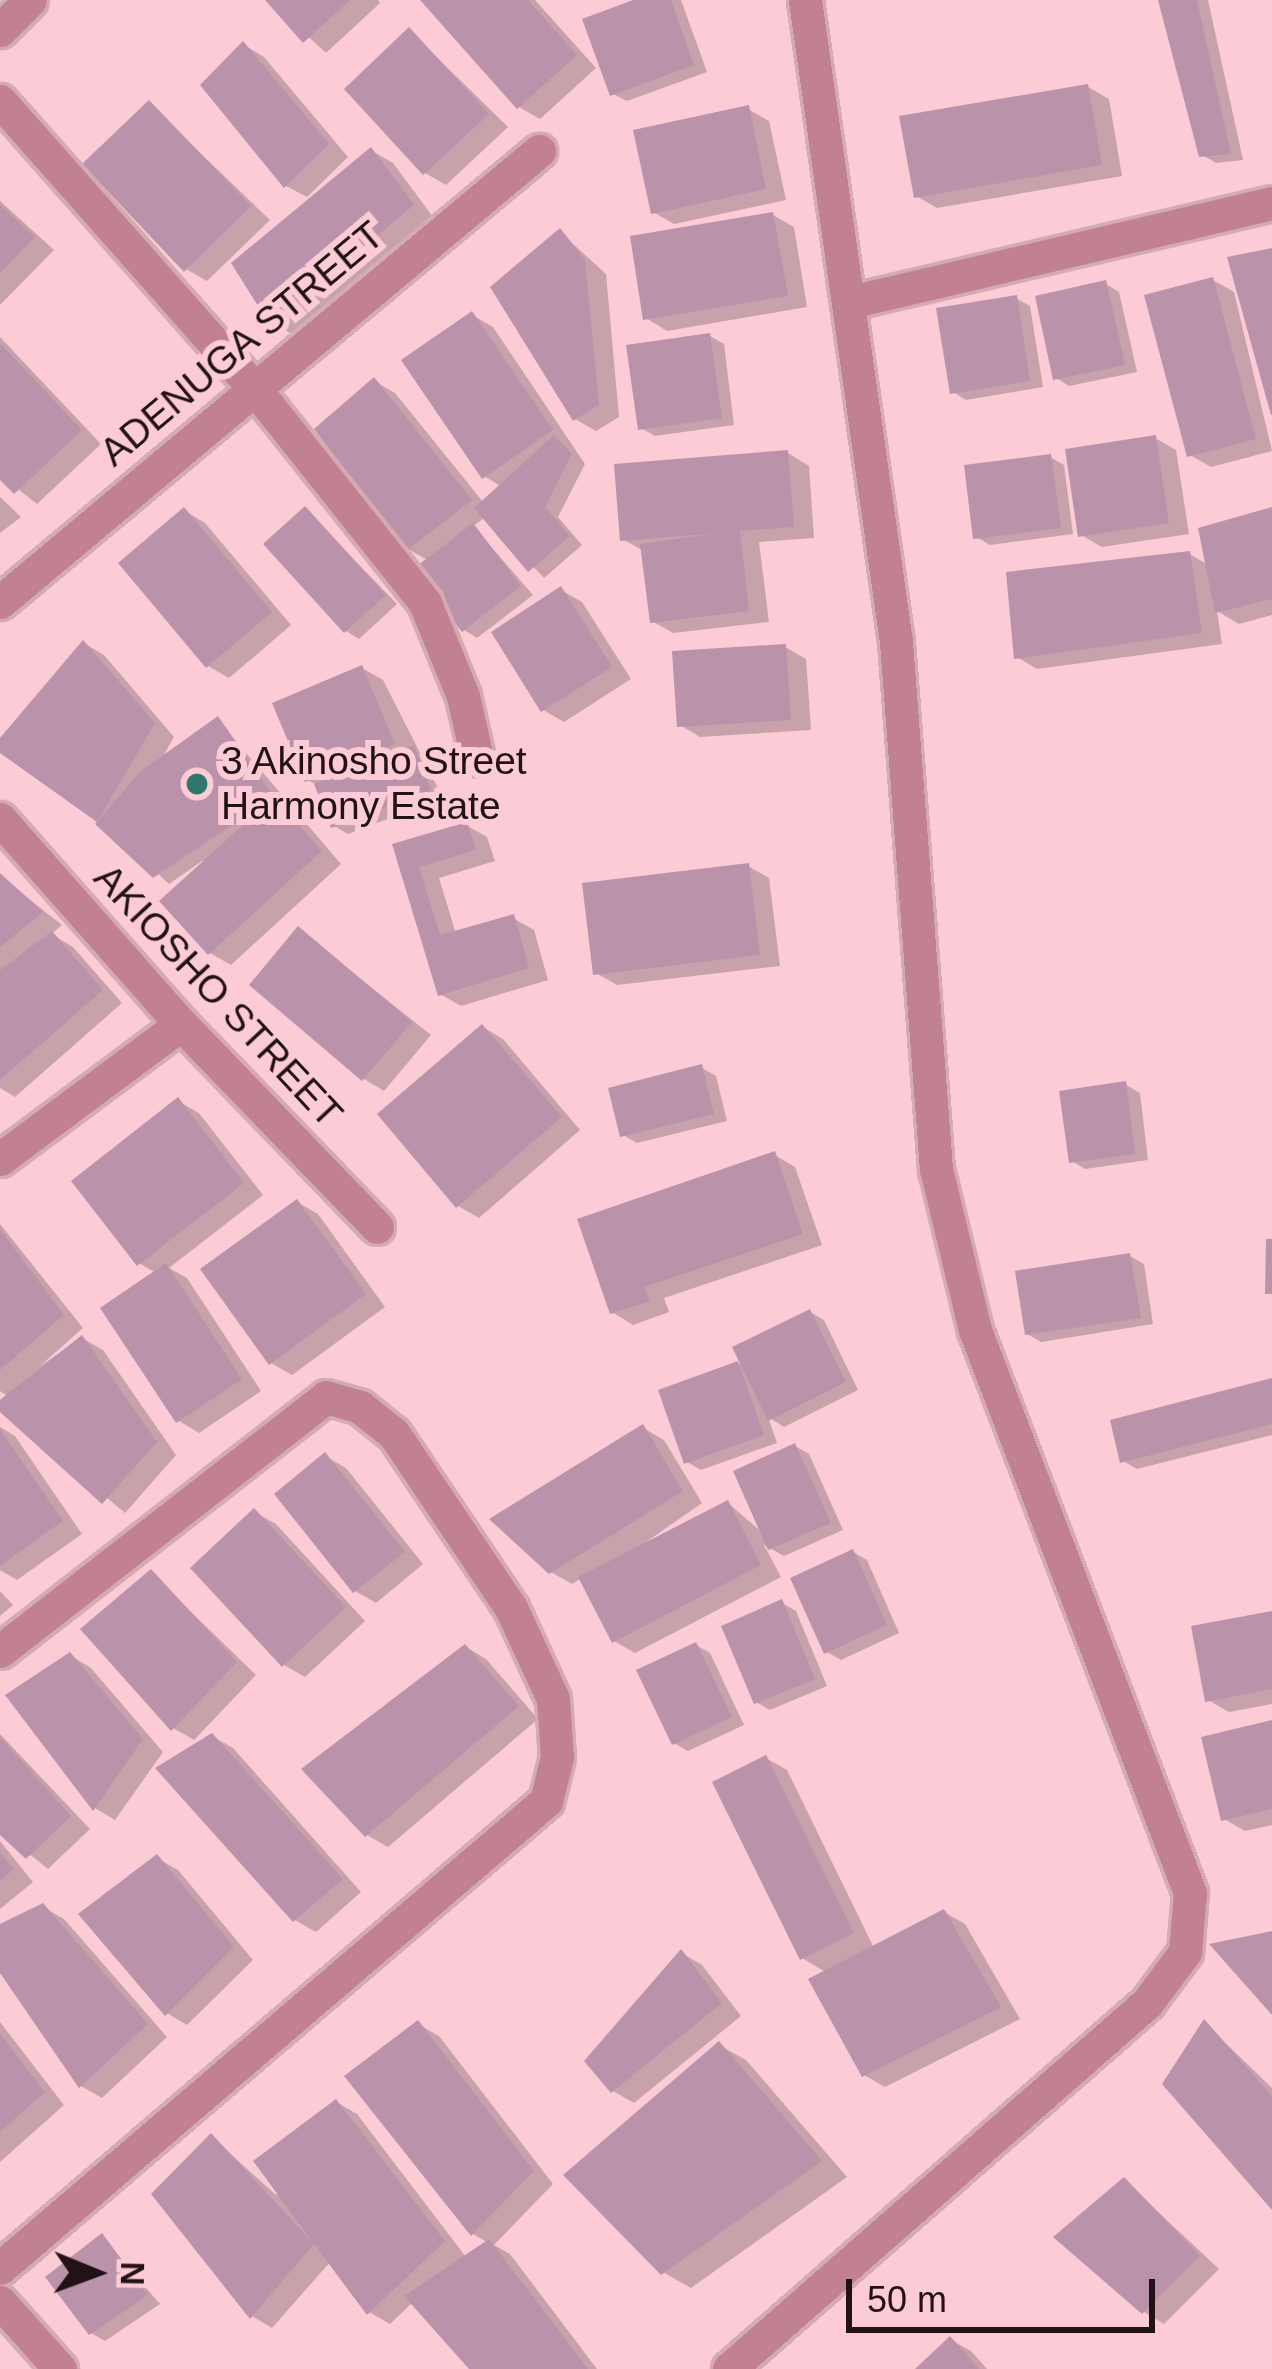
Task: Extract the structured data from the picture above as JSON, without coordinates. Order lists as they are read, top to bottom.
{
  "streets": {
    "street": ["ADENUGA STREET", "AKIOSHO STREET"]
  },
  "places": ["3 Akinosho Street Harmony Estate"],
  "scale_bar": "50 m",
  "north": "right"
}
